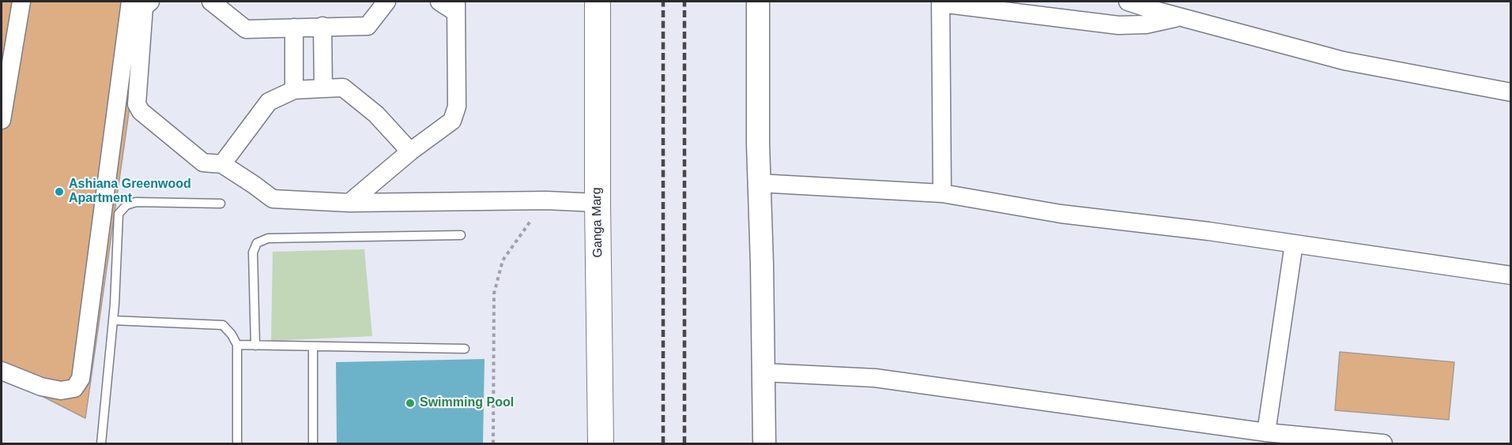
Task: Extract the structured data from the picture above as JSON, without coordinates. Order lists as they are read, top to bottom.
{
  "streets": {
    "main road": ["Ganga Marg"]
  },
  "places": ["Ashiana Greenwood Apartment", "Swimming Pool"]
}
